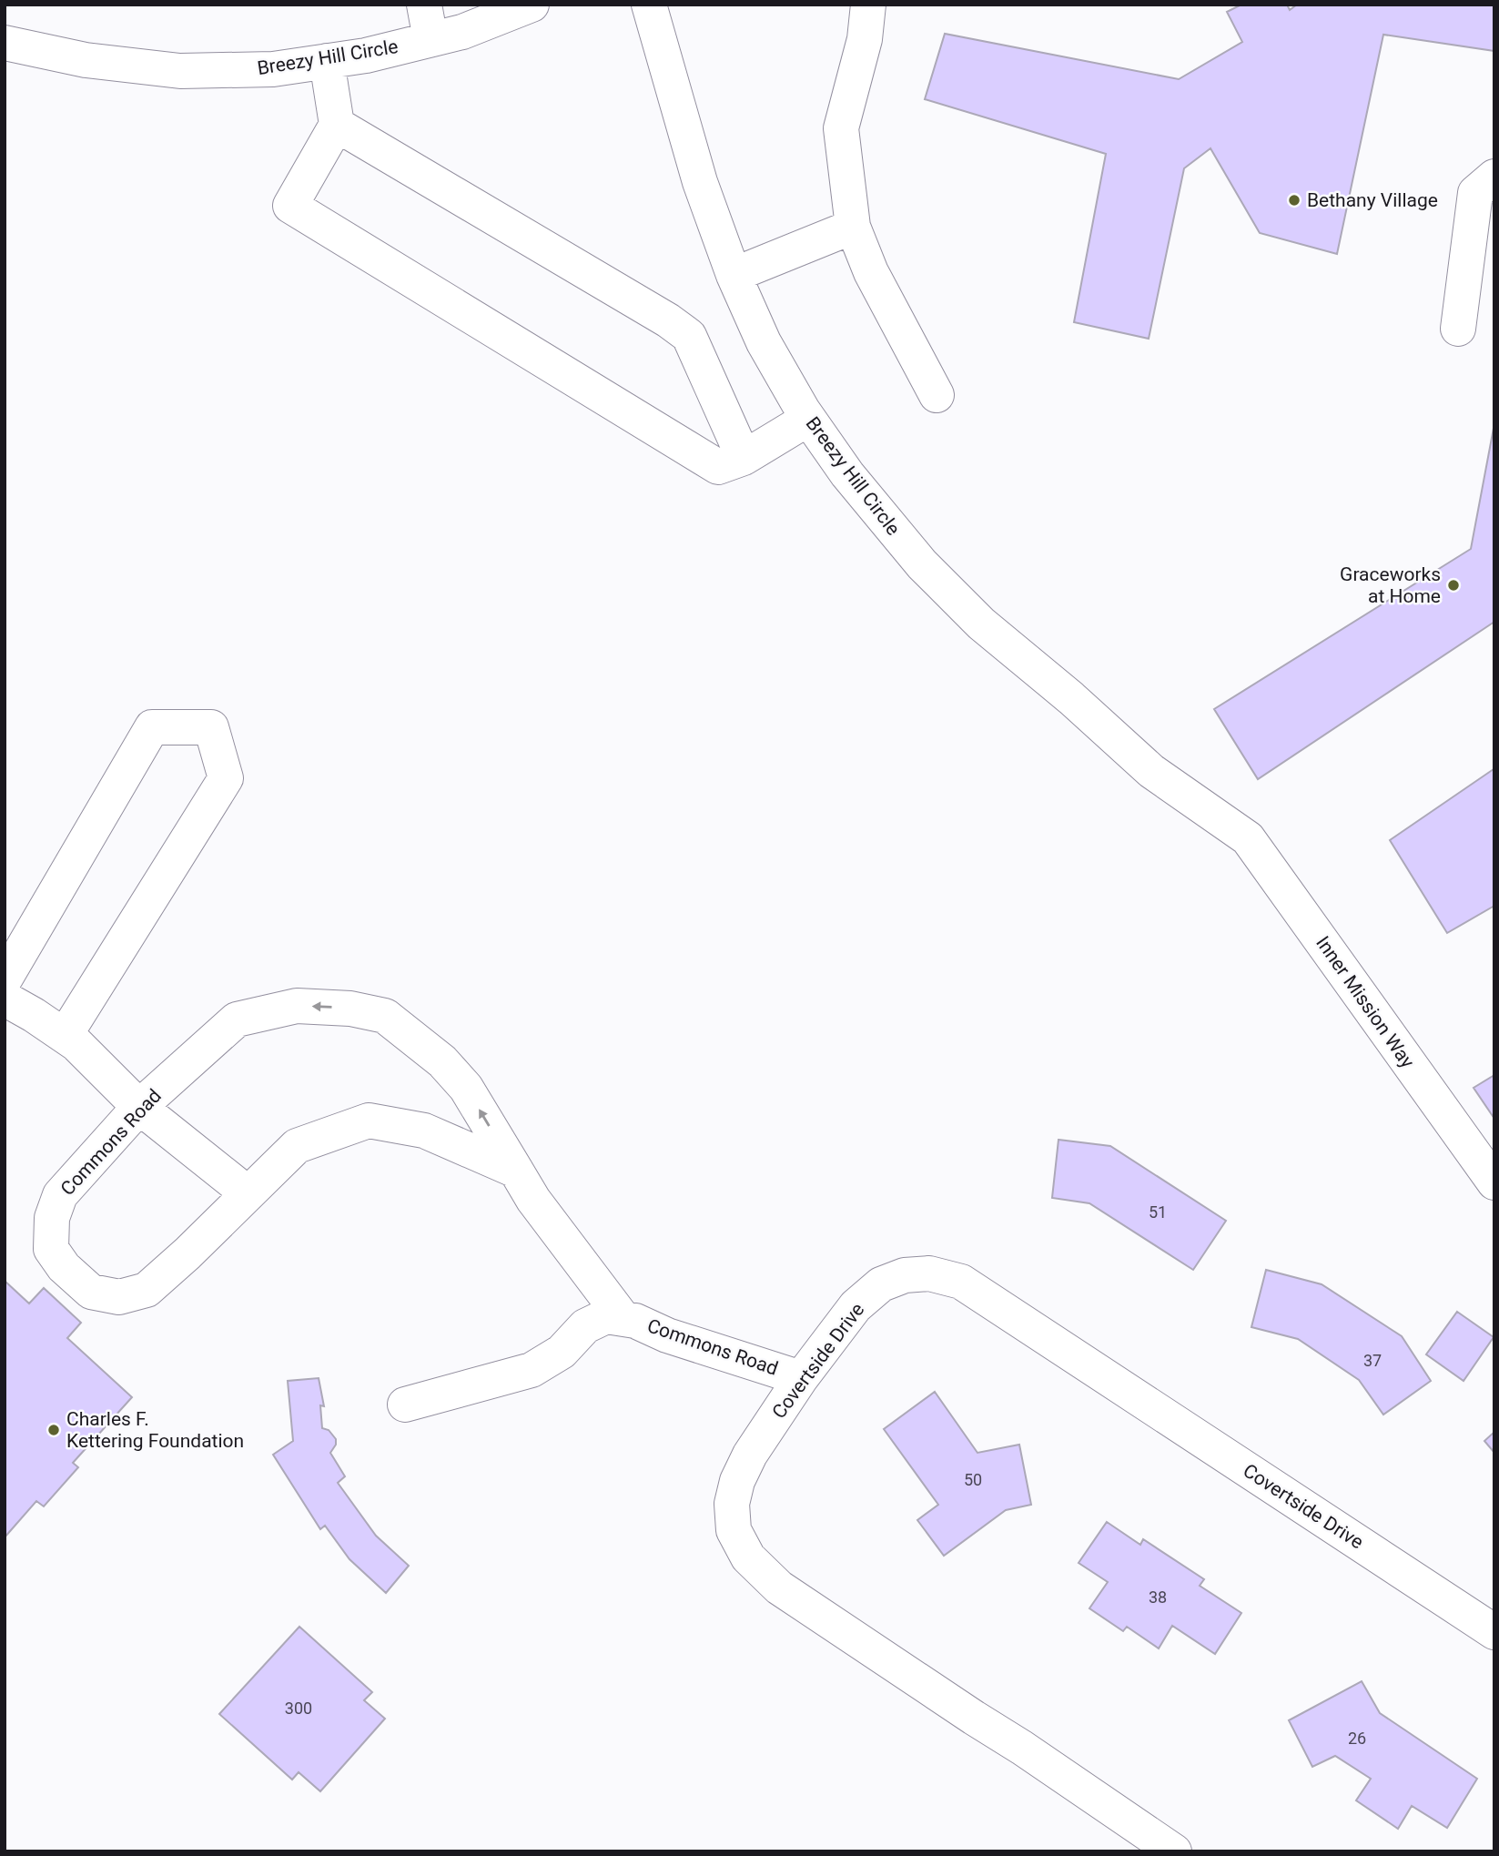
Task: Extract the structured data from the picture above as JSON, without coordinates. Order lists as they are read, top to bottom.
{
  "streets": {
    "street": [
      "Breezy Hill Circle",
      "Inner Mission Way",
      "Commons Road",
      "Covertside Drive"
    ]
  },
  "crossings": [
    ["Breezy Hill Circle", "Inner Mission Way"],
    ["Commons Road", "Covertside Drive"]
  ],
  "places": ["Bethany Village", "Graceworks at Home", "Charles F. Kettering Foundation"],
  "house_numbers": [
    "51",
    "37",
    "50",
    "38",
    "300",
    "26"
  ]
}
